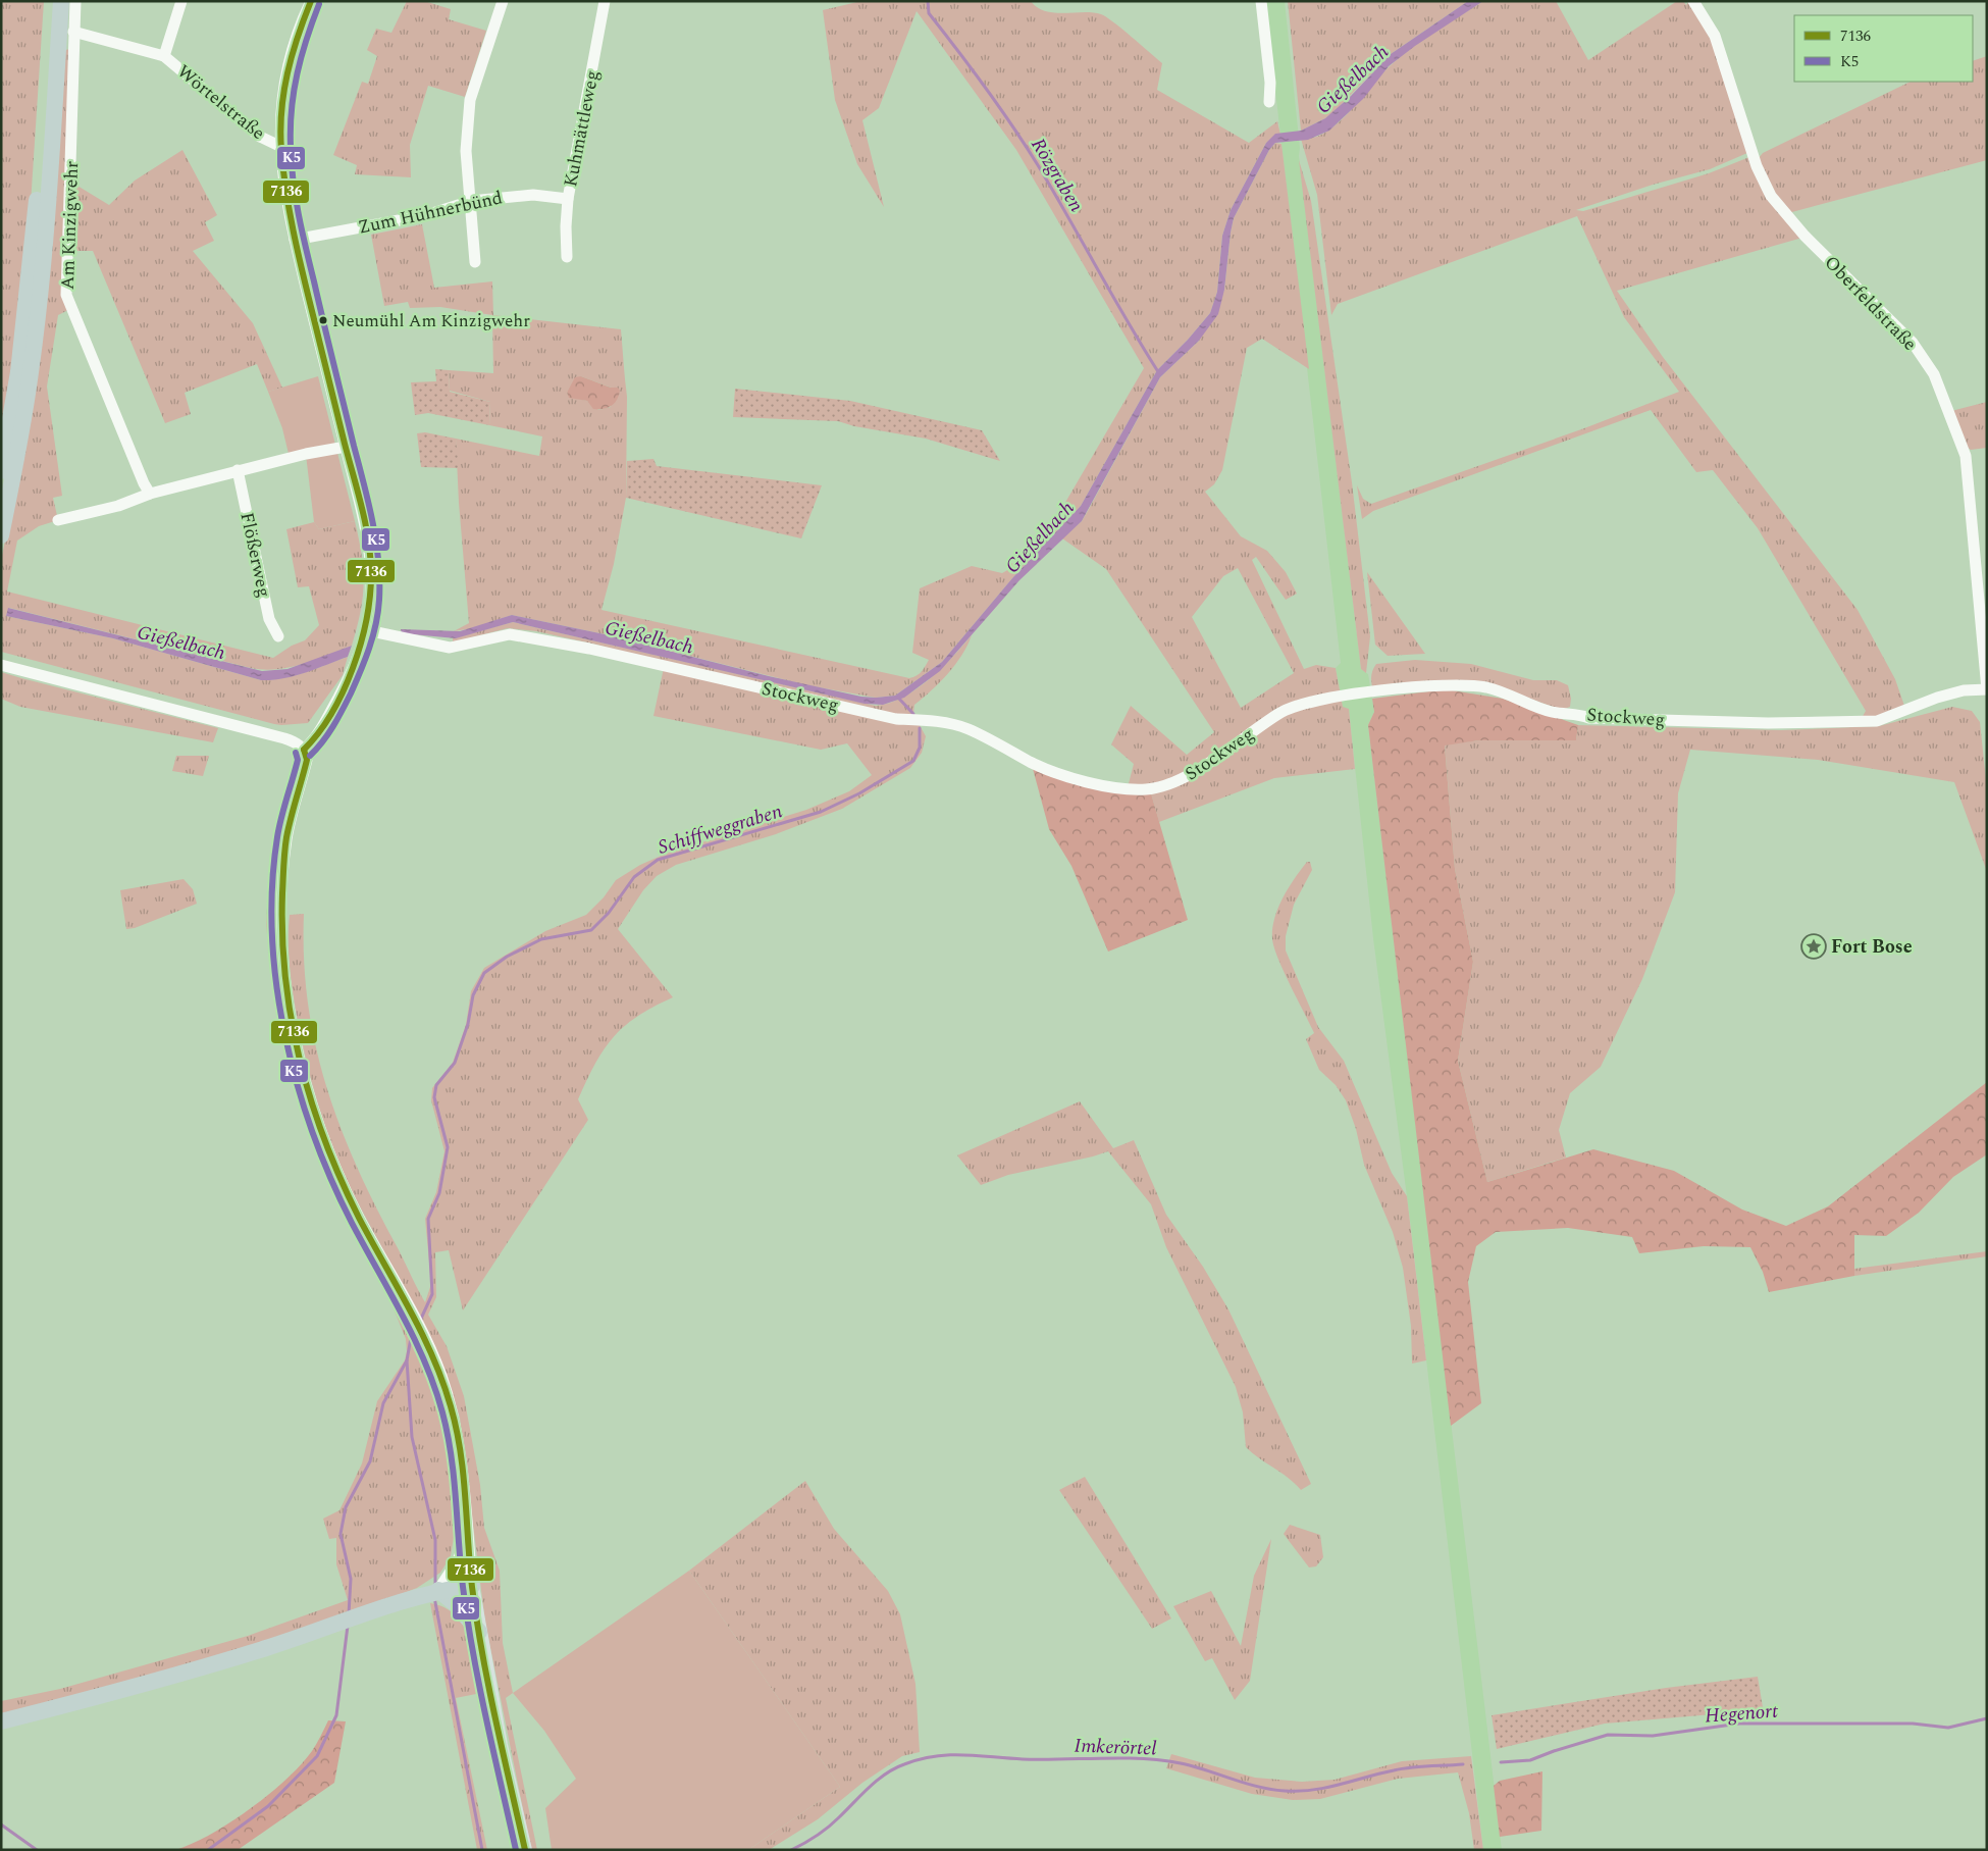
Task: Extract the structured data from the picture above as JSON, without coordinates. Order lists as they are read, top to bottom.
{
  "streets": {
    "street": [
      "Wörtelstraße",
      "Kuhmättleweg",
      "Zum Hühnerbünd",
      "Am Kinzigwehr",
      "Oberfeldstraße",
      "Flößerweg",
      "Stockweg"
    ]
  },
  "crossings": [
    ["Wörtelstraße", "Am Kinzigwehr"],
    ["Kuhmättleweg", "Zum Hühnerbünd"],
    ["Oberfeldstraße", "Stockweg"]
  ],
  "water": [
    "Gießelbach",
    "Rözgraben",
    "Schiffweggraben",
    "Hegenort",
    "Imkerörtel"
  ],
  "places": {
    "other": ["Neumühl Am Kinzigwehr"],
    "place": ["Fort Bose"]
  },
  "lines": ["transit line 7136", "transit line K5"],
  "legend": ["7136", "K5"]
}
